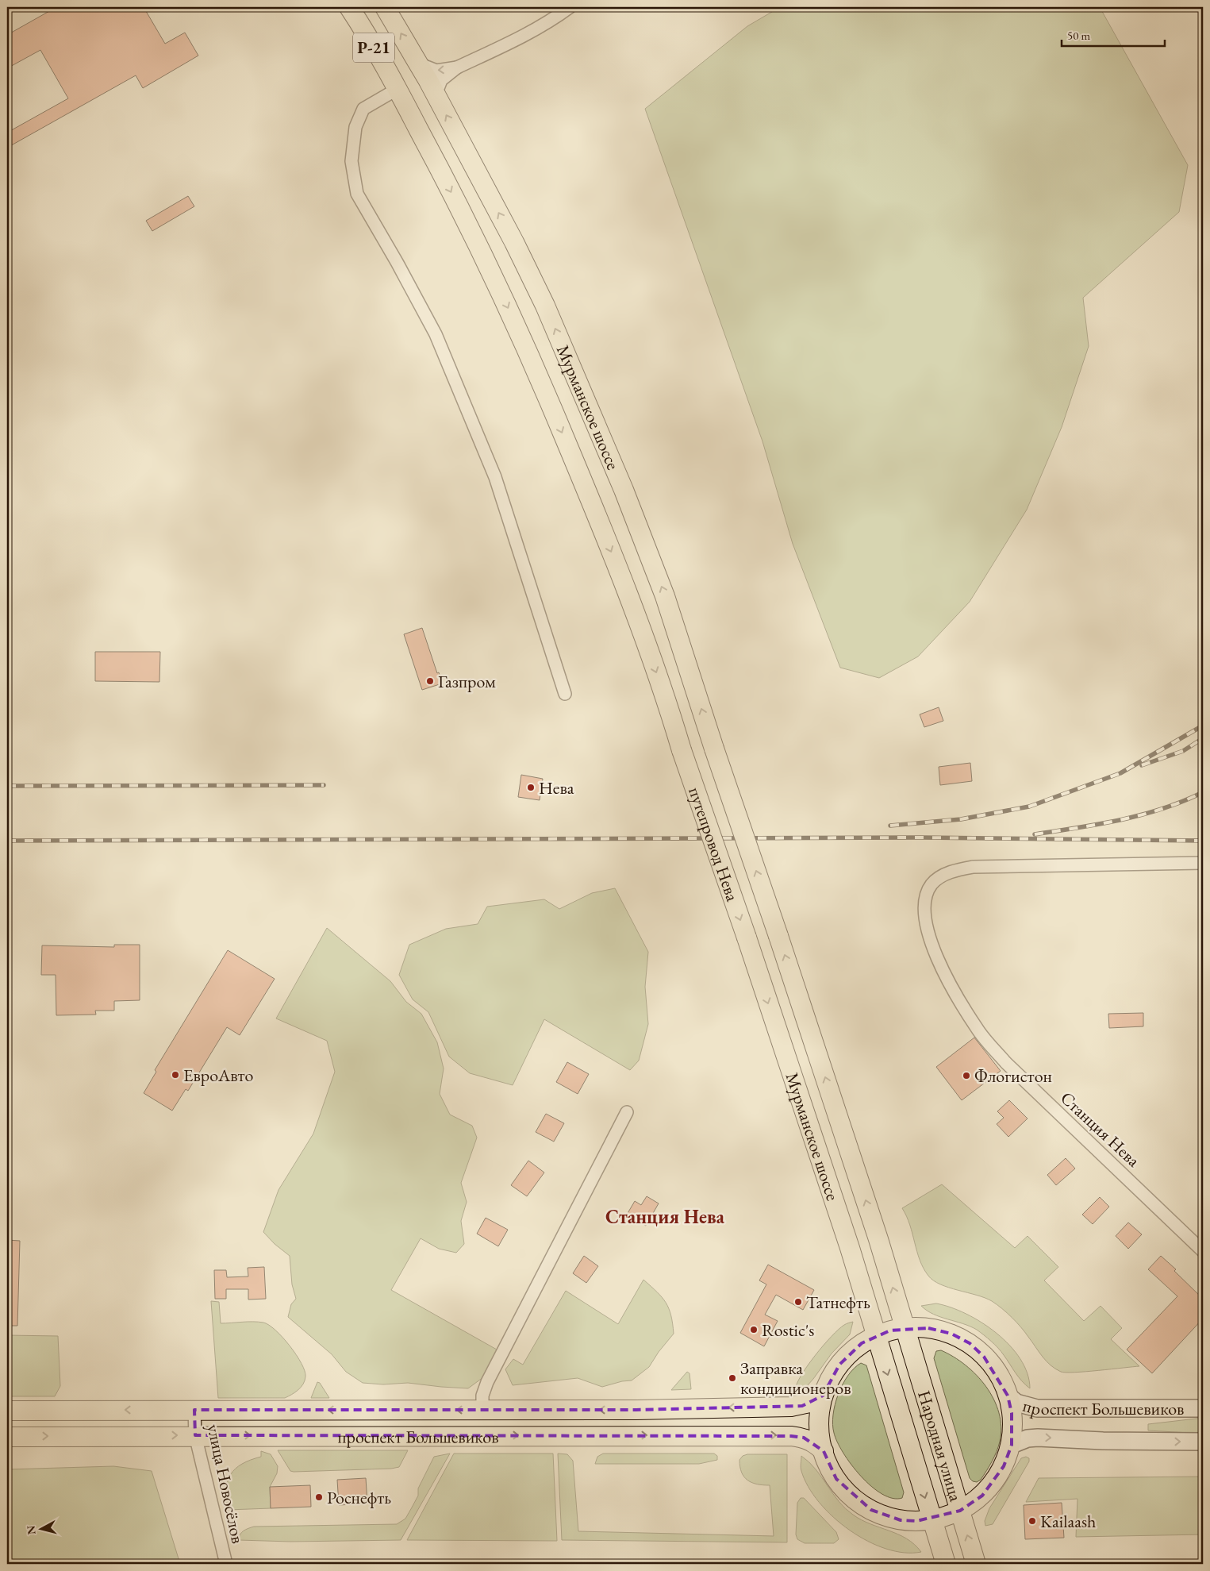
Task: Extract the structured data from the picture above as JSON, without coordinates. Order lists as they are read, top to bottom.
{
  "streets": {
    "main road": [
      "Р-21",
      "Мурманское шоссе",
      "путепровод Нева",
      "проспект Большевиков",
      "Народная улица"
    ],
    "street": ["Станция Нева", "улица Новосёлов"]
  },
  "crossings": [
    ["Р-21", "Мурманское шоссе"],
    ["Мурманское шоссе", "путепровод Нева"],
    ["Мурманское шоссе", "проспект Большевиков"],
    ["Мурманское шоссе", "Народная улица"],
    ["проспект Большевиков", "Народная улица"],
    ["проспект Большевиков", "улица Новосёлов"]
  ],
  "districts": ["Станция Нева"],
  "places": [
    "Газпром",
    "Нева",
    "ЕвроАвто",
    "Флогистон",
    "Татнефть",
    "Rostic's",
    "Заправка кондиционеров",
    "Роснефть",
    "Kailaash"
  ],
  "scale_bar": "50 m",
  "north": "left"
}
